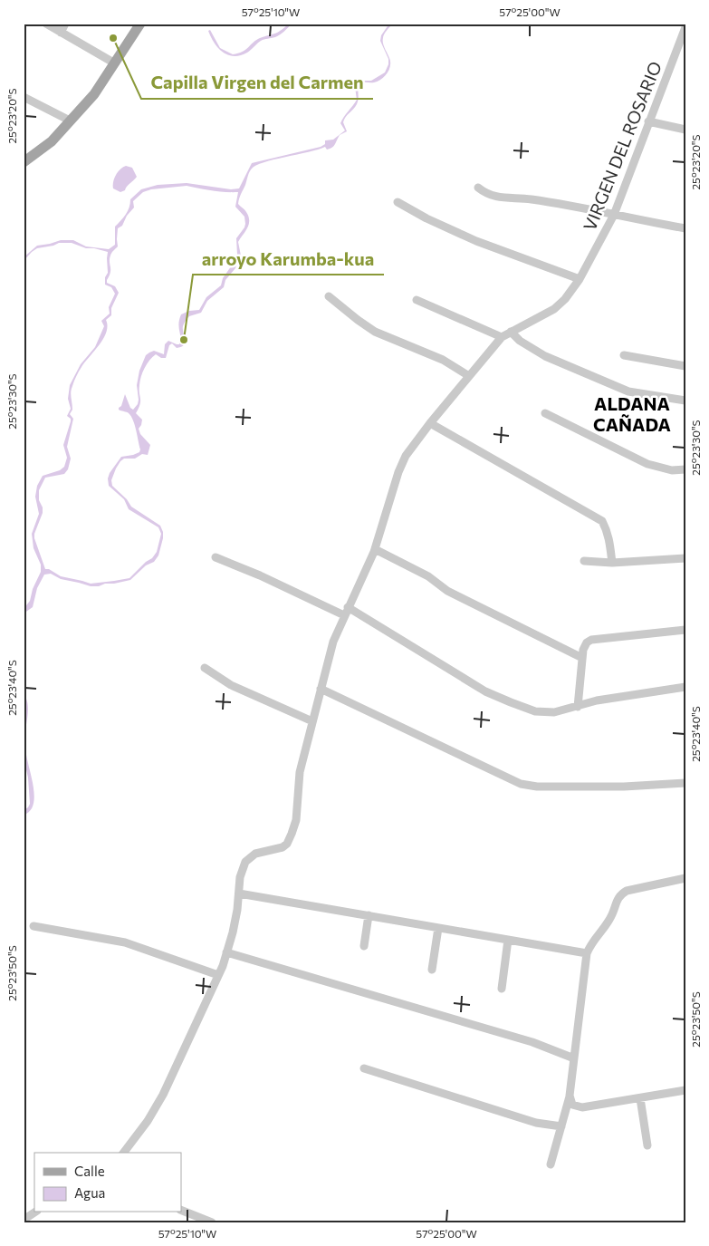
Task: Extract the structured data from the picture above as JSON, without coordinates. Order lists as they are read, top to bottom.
{
  "streets": {
    "street": ["VIRGEN DEL ROSARIO"]
  },
  "districts": ["ALDANA CAÑADA"],
  "places": ["Capilla Virgen del Carmen", "arroyo Karumba-kua"],
  "legend": ["Calle", "Agua"],
  "coordinates": [
    "57°25'10\"W",
    "57°25'00\"W",
    "25°23'20\"S",
    "25°23'30\"S",
    "25°23'40\"S",
    "25°23'50\"S"
  ]
}
